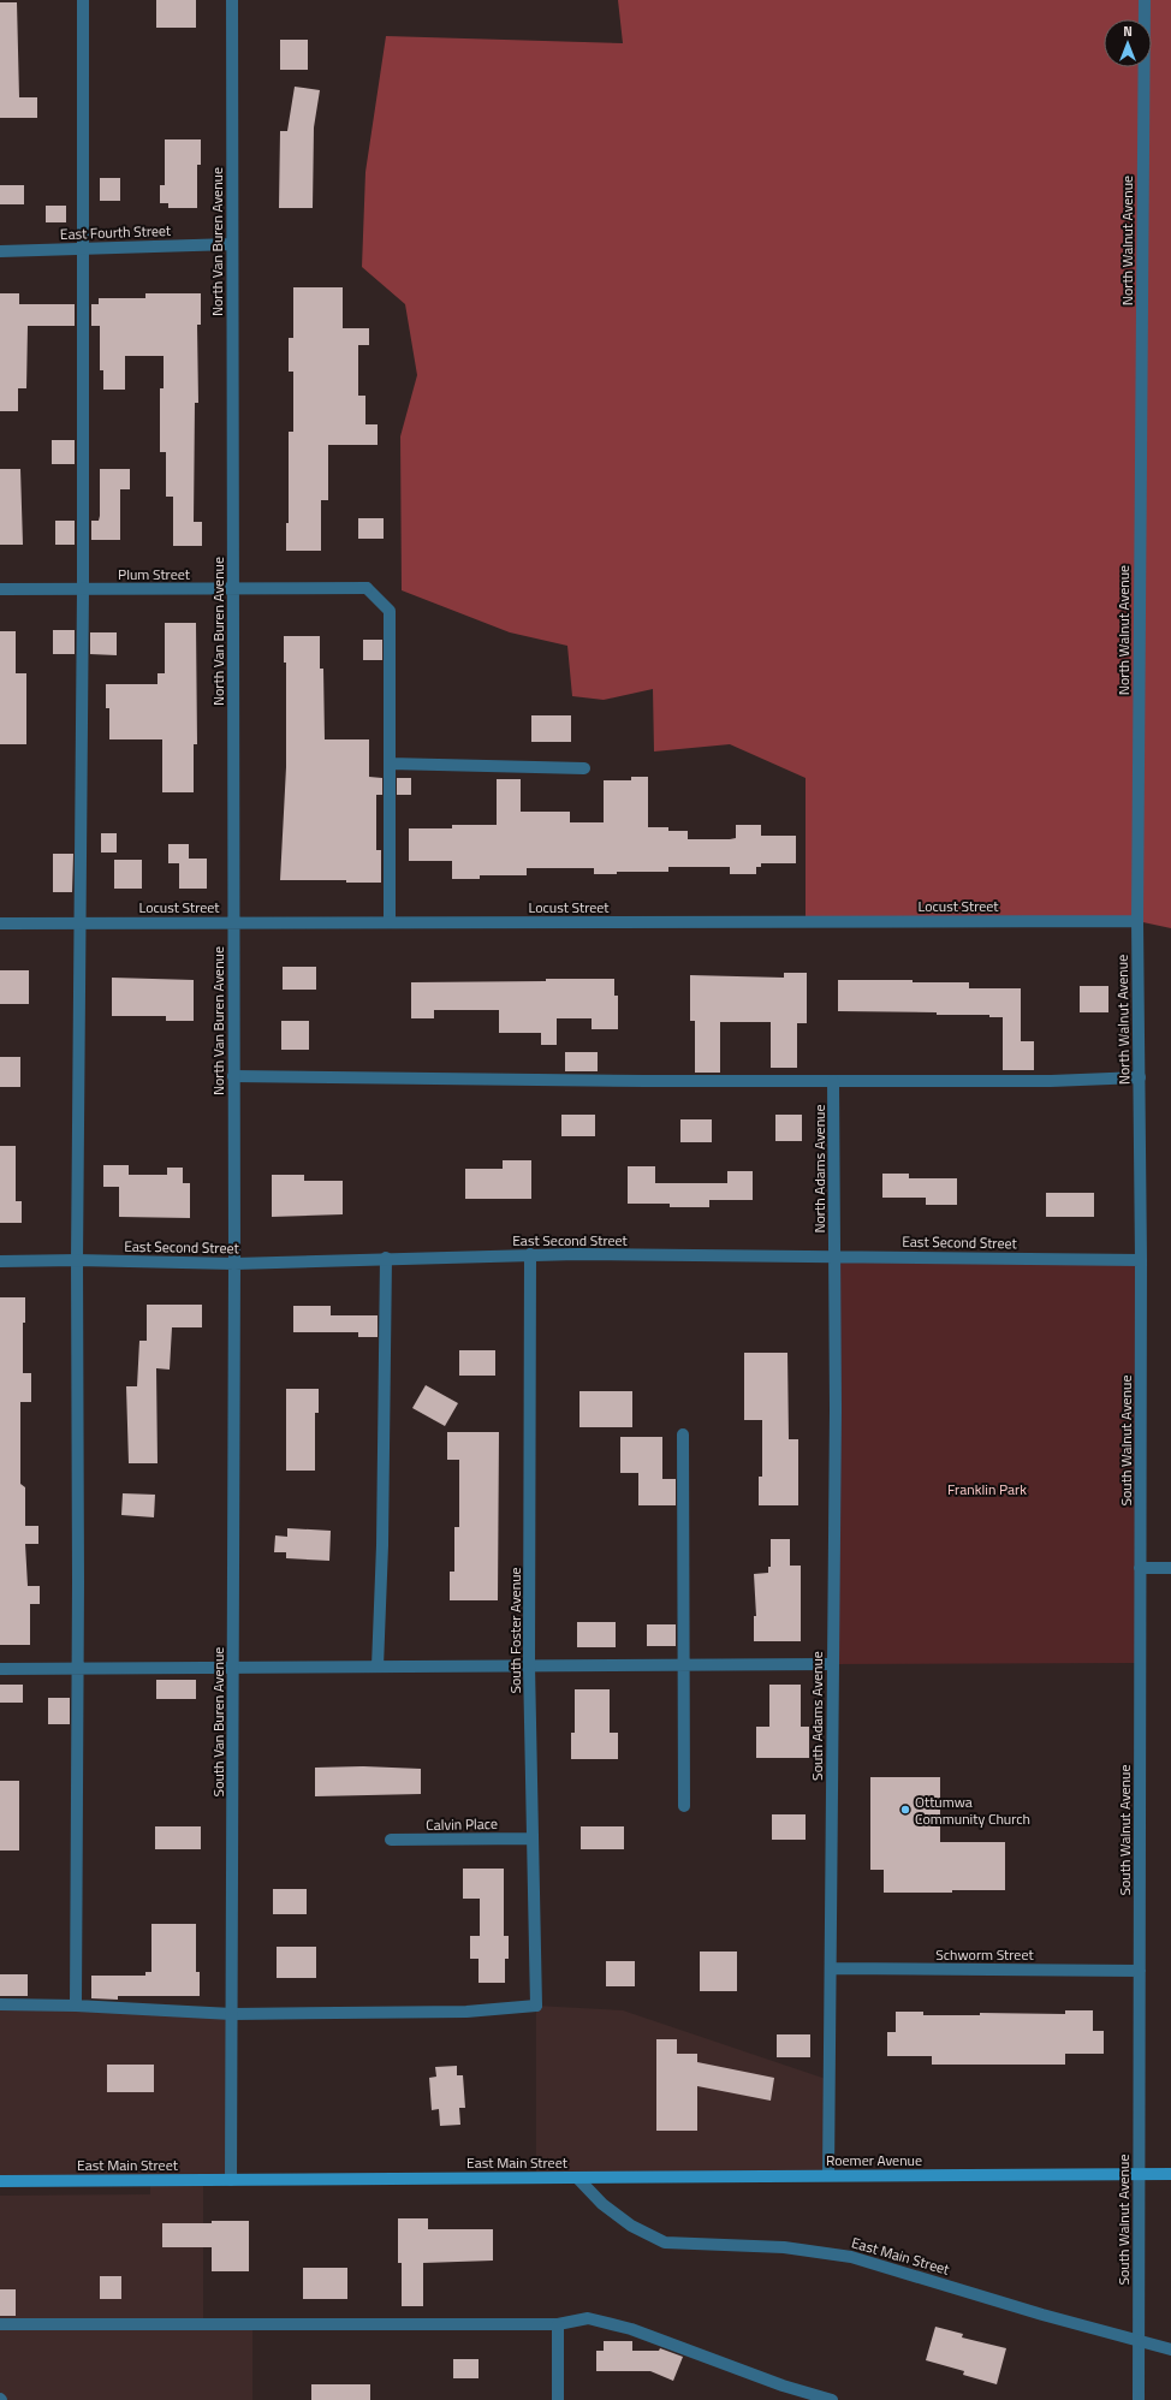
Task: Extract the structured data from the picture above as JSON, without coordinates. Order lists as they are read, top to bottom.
{
  "streets": {
    "main road": ["Roemer Avenue", "East Main Street"],
    "street": [
      "East Fourth Street",
      "North Walnut Avenue",
      "North Van Buren Avenue",
      "Plum Street",
      "Locust Street",
      "North Adams Avenue",
      "East Second Street",
      "South Walnut Avenue",
      "South Foster Avenue",
      "South Adams Avenue",
      "South Van Buren Avenue",
      "Calvin Place",
      "Schworm Street"
    ]
  },
  "crossings": [
    ["East Fourth Street", "North Van Buren Avenue"],
    ["North Walnut Avenue", "Locust Street"],
    ["North Walnut Avenue", "East Second Street"],
    ["North Walnut Avenue", "South Walnut Avenue"],
    ["North Van Buren Avenue", "Plum Street"],
    ["North Van Buren Avenue", "Locust Street"],
    ["North Van Buren Avenue", "East Second Street"],
    ["North Van Buren Avenue", "South Van Buren Avenue"],
    ["North Adams Avenue", "East Second Street"],
    ["North Adams Avenue", "South Adams Avenue"],
    ["East Second Street", "South Walnut Avenue"],
    ["East Second Street", "South Foster Avenue"],
    ["East Second Street", "South Adams Avenue"],
    ["East Second Street", "South Van Buren Avenue"],
    ["South Walnut Avenue", "Schworm Street"],
    ["South Walnut Avenue", "Roemer Avenue"],
    ["South Walnut Avenue", "East Main Street"],
    ["South Foster Avenue", "South Van Buren Avenue"],
    ["South Foster Avenue", "Calvin Place"],
    ["South Adams Avenue", "Schworm Street"],
    ["South Adams Avenue", "Roemer Avenue"],
    ["South Van Buren Avenue", "East Main Street"],
    ["Roemer Avenue", "East Main Street"]
  ],
  "parks": ["Franklin Park"],
  "places": ["Ottumwa Community Church"],
  "north": "top"
}
